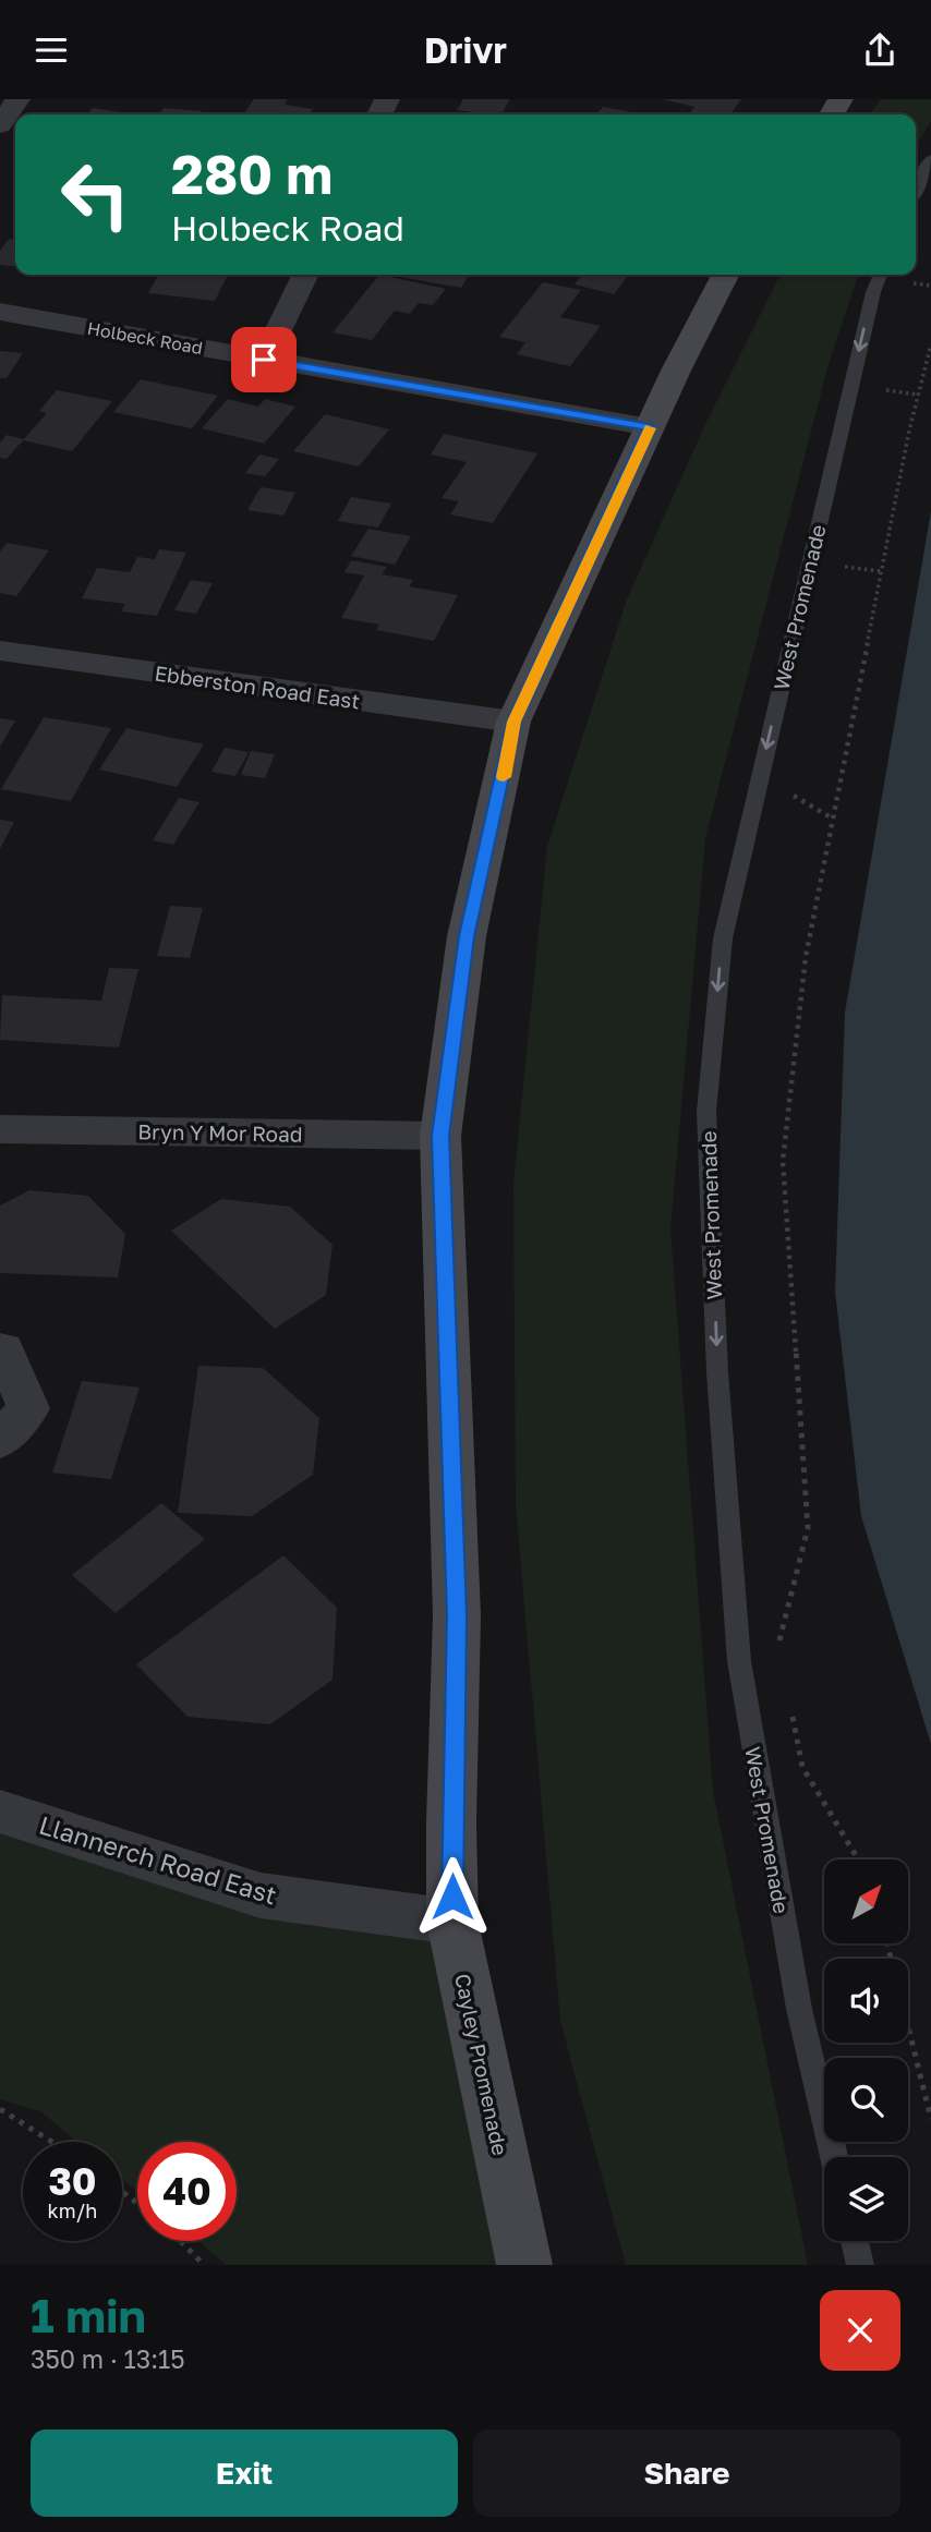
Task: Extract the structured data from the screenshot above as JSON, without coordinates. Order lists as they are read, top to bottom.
{
  "streets": {
    "street": [
      "Holbeck Road",
      "Ebberston Road East",
      "Bryn Y Mor Road",
      "Llannerch Road East",
      "Cayley Promenade"
    ],
    "lane": ["West Promenade"]
  },
  "crossings": [
    ["Holbeck Road", "Cayley Promenade"],
    ["Ebberston Road East", "Cayley Promenade"],
    ["Bryn Y Mor Road", "Cayley Promenade"],
    ["Llannerch Road East", "Cayley Promenade"]
  ],
  "one_way": ["West Promenade"],
  "north": "top right",
  "page": {
    "header": "Drivr",
    "turn": ["280 m", "Holbeck Road"],
    "speed": "30 km/h",
    "limit": "40",
    "heading": ["1 min", "350 m · 13:15"],
    "buttons": ["Exit", "Share"]
  }
}
